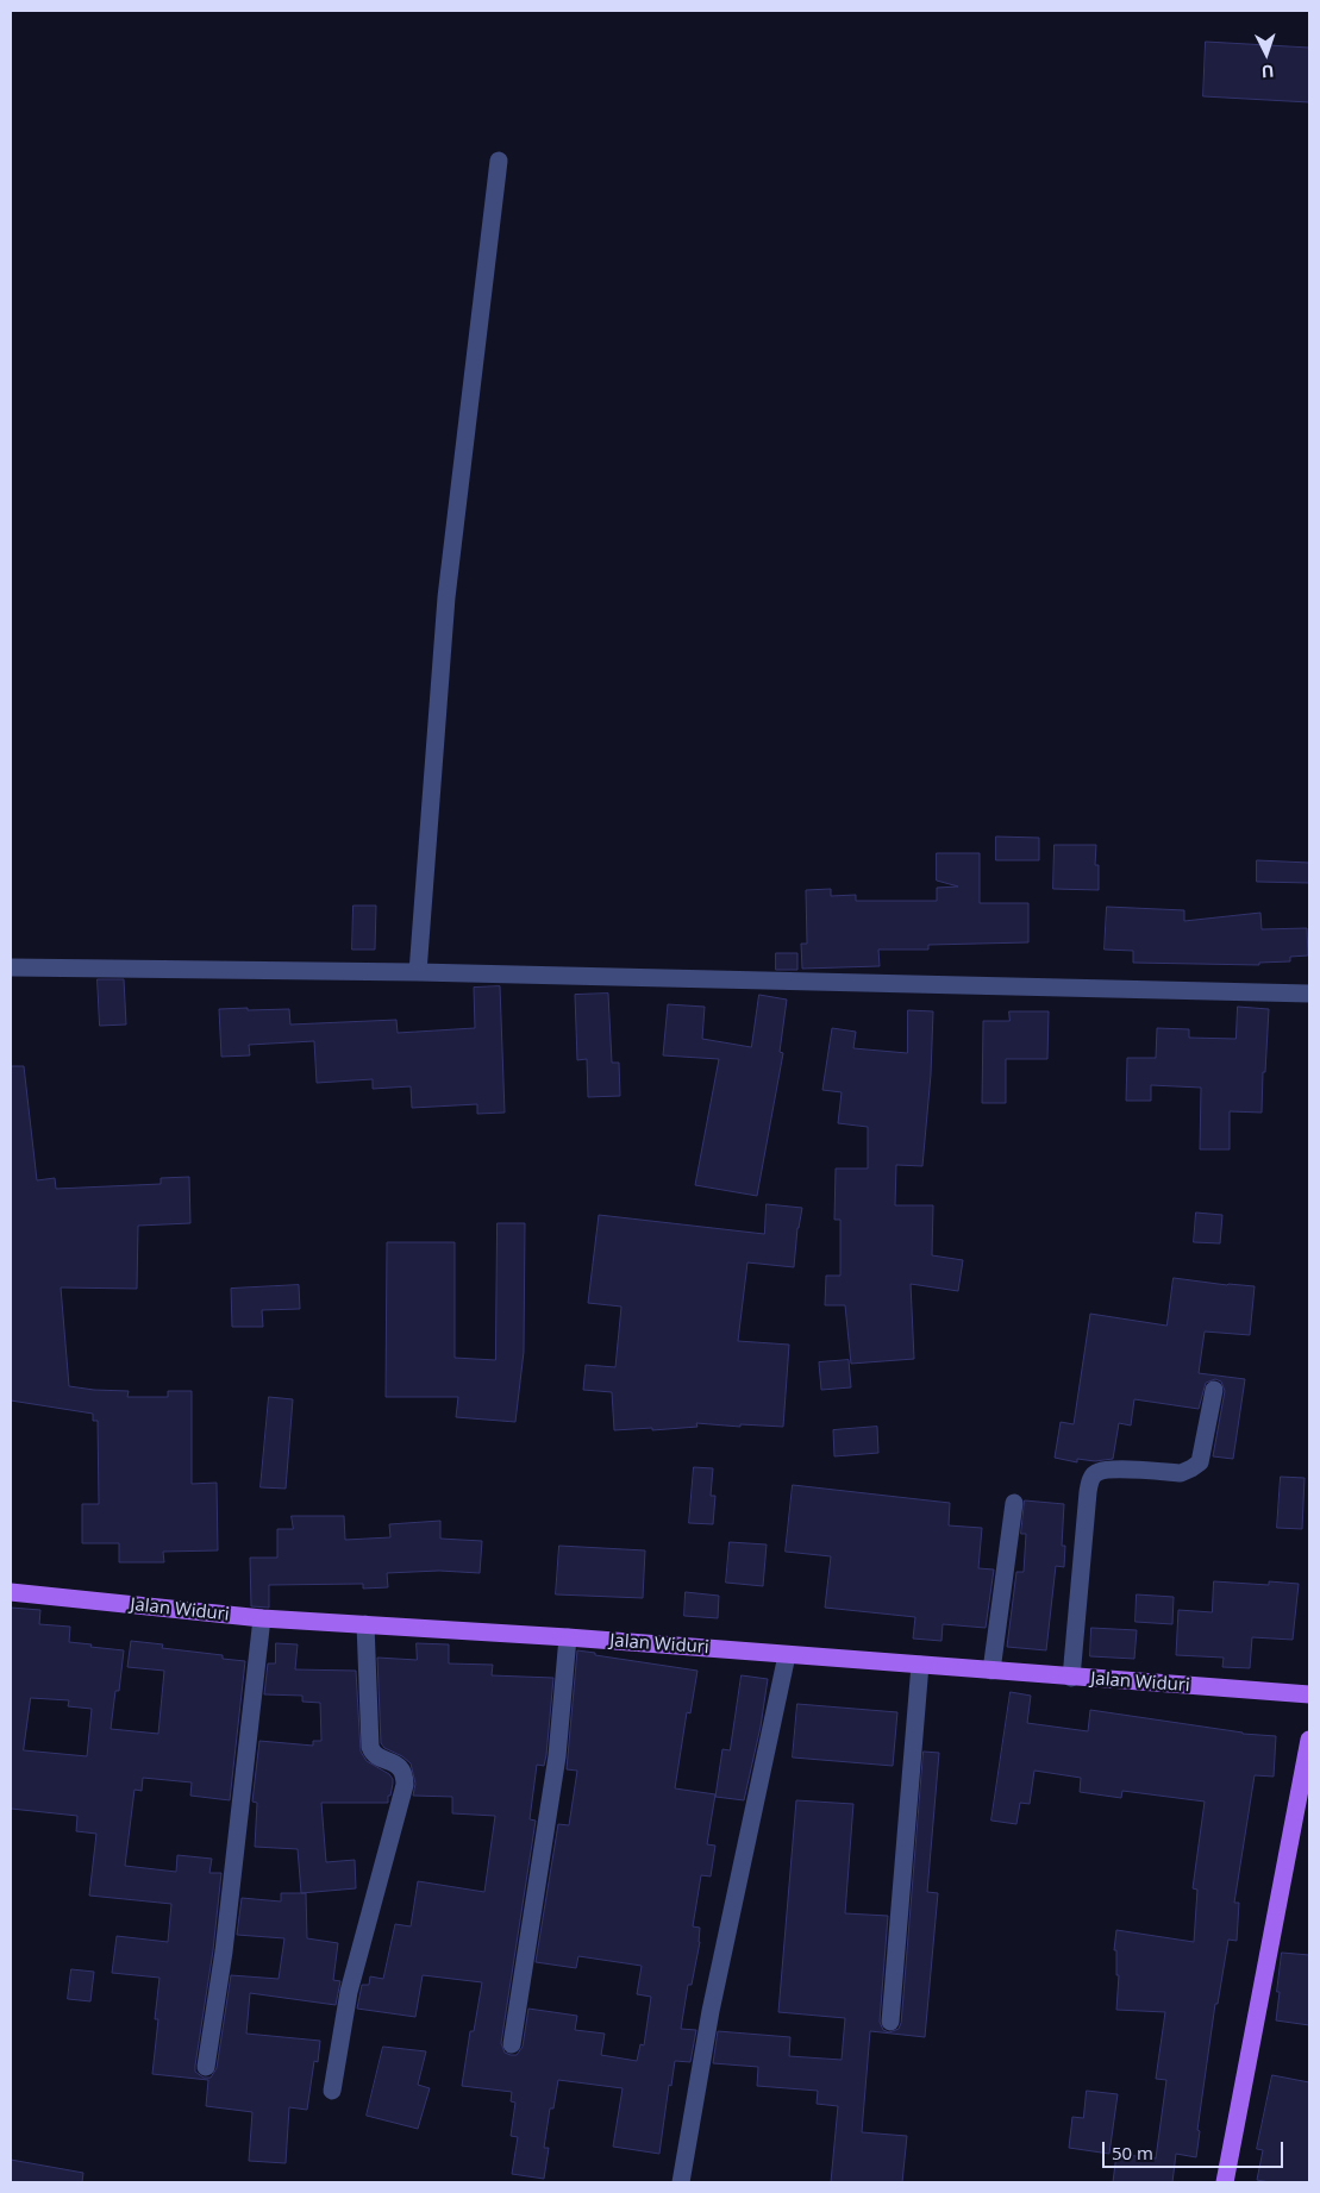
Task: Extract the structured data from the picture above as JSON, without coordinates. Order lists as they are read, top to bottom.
{
  "streets": {
    "main road": ["Jalan Widuri"]
  },
  "scale_bar": "50 m",
  "north": "bottom"
}
